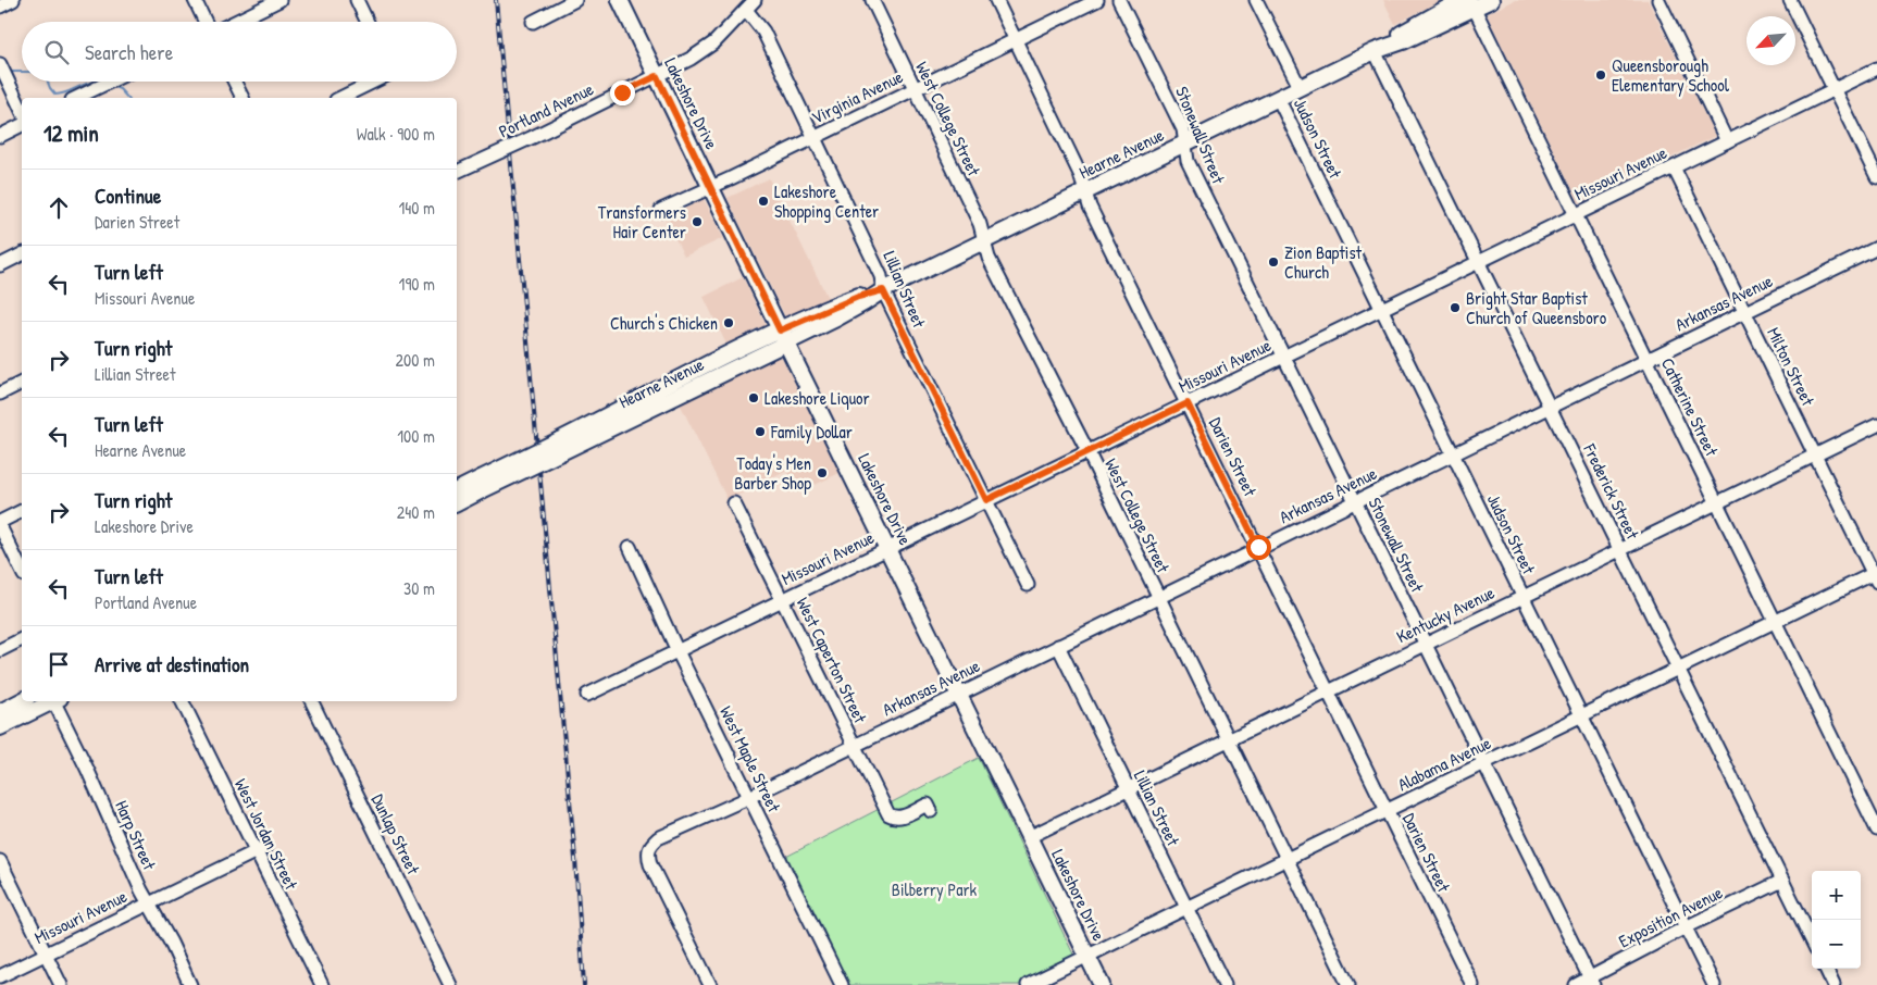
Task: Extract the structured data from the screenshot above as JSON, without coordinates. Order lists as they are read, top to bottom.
{
  "streets": {
    "main road": ["Lakeshore Drive", "Hearne Avenue"],
    "street": [
      "Virginia Avenue",
      "Portland Avenue",
      "West College Street",
      "Stonewall Street",
      "Judson Street",
      "Missouri Avenue",
      "Lillian Street",
      "Arkansas Avenue",
      "Milton Street",
      "Catherine Street",
      "Darien Street",
      "Frederick Street",
      "Kentucky Avenue",
      "West Caperton Street",
      "West Maple Street",
      "Alabama Avenue",
      "West Jordan Street",
      "Dunlap Street",
      "Harp Street",
      "Exposition Avenue"
    ]
  },
  "crossings": [
    ["Virginia Avenue", "Lakeshore Drive"],
    ["Virginia Avenue", "West College Street"],
    ["Virginia Avenue", "Lillian Street"],
    ["Virginia Avenue", "Darien Street"],
    ["Lakeshore Drive", "Portland Avenue"],
    ["Lakeshore Drive", "Hearne Avenue"],
    ["Lakeshore Drive", "Missouri Avenue"],
    ["Lakeshore Drive", "Arkansas Avenue"],
    ["Lakeshore Drive", "Kentucky Avenue"],
    ["Lakeshore Drive", "Alabama Avenue"],
    ["Portland Avenue", "Lillian Street"],
    ["West College Street", "Hearne Avenue"],
    ["West College Street", "Missouri Avenue"],
    ["West College Street", "Arkansas Avenue"],
    ["West College Street", "Kentucky Avenue"],
    ["West College Street", "Alabama Avenue"],
    ["Stonewall Street", "Hearne Avenue"],
    ["Stonewall Street", "Missouri Avenue"],
    ["Stonewall Street", "Arkansas Avenue"],
    ["Stonewall Street", "Kentucky Avenue"],
    ["Stonewall Street", "Alabama Avenue"],
    ["Stonewall Street", "Exposition Avenue"],
    ["Judson Street", "Hearne Avenue"],
    ["Judson Street", "Missouri Avenue"],
    ["Judson Street", "Arkansas Avenue"],
    ["Judson Street", "Kentucky Avenue"],
    ["Judson Street", "Alabama Avenue"],
    ["Judson Street", "Exposition Avenue"],
    ["Hearne Avenue", "Lillian Street"],
    ["Hearne Avenue", "Catherine Street"],
    ["Hearne Avenue", "Darien Street"],
    ["Hearne Avenue", "Frederick Street"],
    ["Missouri Avenue", "Lillian Street"],
    ["Missouri Avenue", "Milton Street"],
    ["Missouri Avenue", "Catherine Street"],
    ["Missouri Avenue", "Darien Street"],
    ["Missouri Avenue", "Frederick Street"],
    ["Missouri Avenue", "West Caperton Street"],
    ["Missouri Avenue", "West Maple Street"],
    ["Missouri Avenue", "West Jordan Street"],
    ["Missouri Avenue", "Harp Street"],
    ["Lillian Street", "Arkansas Avenue"],
    ["Lillian Street", "Kentucky Avenue"],
    ["Lillian Street", "Alabama Avenue"],
    ["Arkansas Avenue", "Milton Street"],
    ["Arkansas Avenue", "Catherine Street"],
    ["Arkansas Avenue", "Darien Street"],
    ["Arkansas Avenue", "Frederick Street"],
    ["Arkansas Avenue", "West Caperton Street"],
    ["Arkansas Avenue", "West Maple Street"],
    ["Milton Street", "Kentucky Avenue"],
    ["Milton Street", "Alabama Avenue"],
    ["Catherine Street", "Kentucky Avenue"],
    ["Catherine Street", "Alabama Avenue"],
    ["Darien Street", "Kentucky Avenue"],
    ["Darien Street", "Alabama Avenue"],
    ["Frederick Street", "Kentucky Avenue"],
    ["Frederick Street", "Alabama Avenue"],
    ["Frederick Street", "Exposition Avenue"]
  ],
  "parks": ["Bilberry Park"],
  "places": [
    "Queensborough Elementary School",
    "Lakeshore Shopping Center",
    "Transformers Hair Center",
    "Zion Baptist Church",
    "Bright Star Baptist Church of Queensboro",
    "Church's Chicken",
    "Lakeshore Liquor",
    "Family Dollar",
    "Today's Men Barber Shop"
  ],
  "north": "bottom left",
  "page": {
    "search": "Search here",
    "heading": ["12 min", "Walk · 900 m"],
    "list": [
      ["Continue", "Darien Street", "140 m"],
      ["Turn left", "Missouri Avenue", "190 m"],
      ["Turn right", "Lillian Street", "200 m"],
      ["Turn left", "Hearne Avenue", "100 m"],
      ["Turn right", "Lakeshore Drive", "240 m"],
      ["Turn left", "Portland Avenue", "30 m"],
      "Arrive at destination"
    ],
    "map_buttons": ["+", "−"]
  }
}
